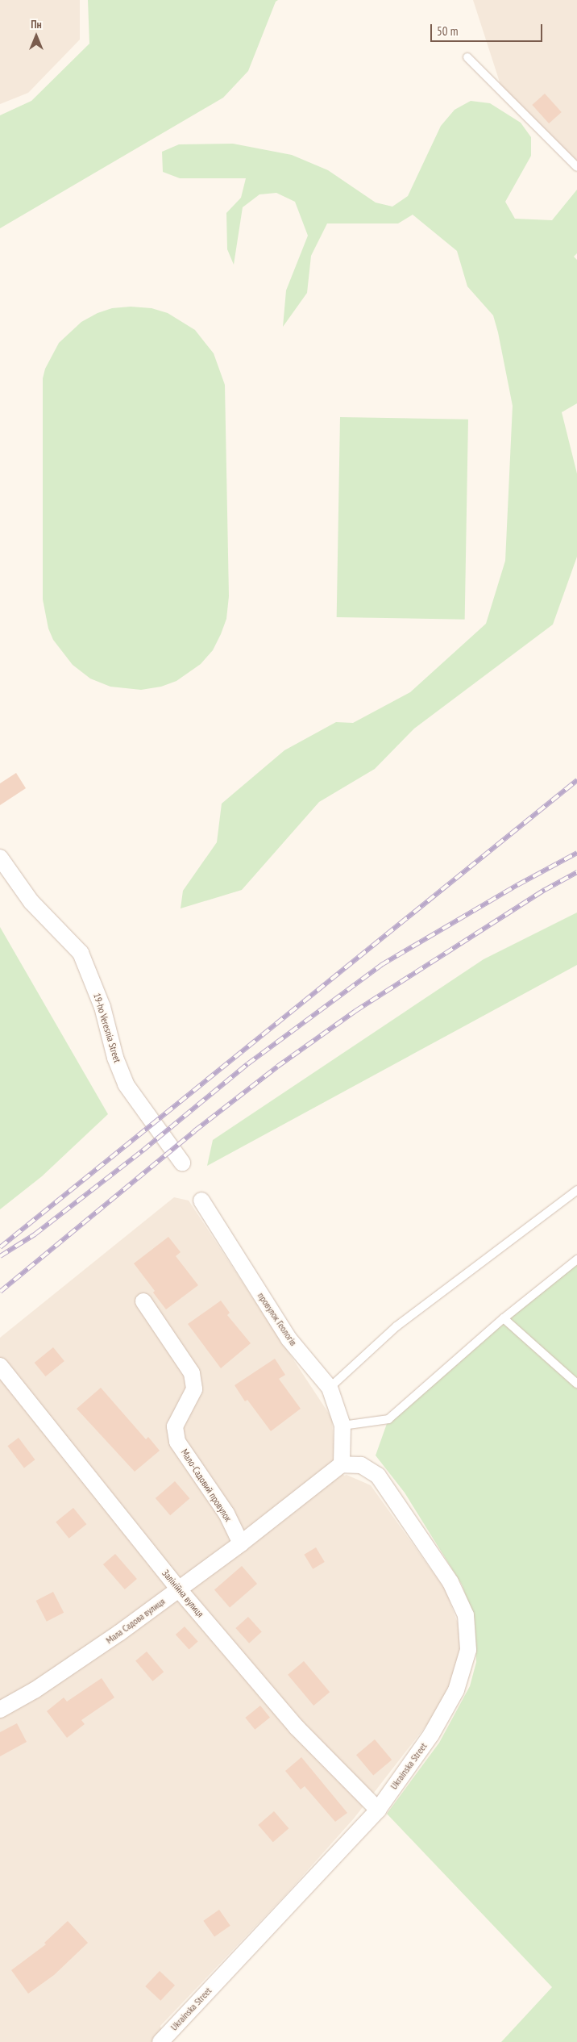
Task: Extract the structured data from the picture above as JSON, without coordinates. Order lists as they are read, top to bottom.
{
  "streets": {
    "street": [
      "19-ho Veresnia Street",
      "провулок Геологів",
      "Мало-Садовий провулок",
      "Залінійна вулиця",
      "Мала Садова вулиця",
      "Ukrainska Street"
    ]
  },
  "crossings": [
    ["провулок Геологів", "Мала Садова вулиця"],
    ["провулок Геологів", "Ukrainska Street"],
    ["Мало-Садовий провулок", "Мала Садова вулиця"],
    ["Залінійна вулиця", "Мала Садова вулиця"],
    ["Залінійна вулиця", "Ukrainska Street"],
    ["Мала Садова вулиця", "Ukrainska Street"]
  ],
  "scale_bar": "50 m",
  "north": "top"
}
